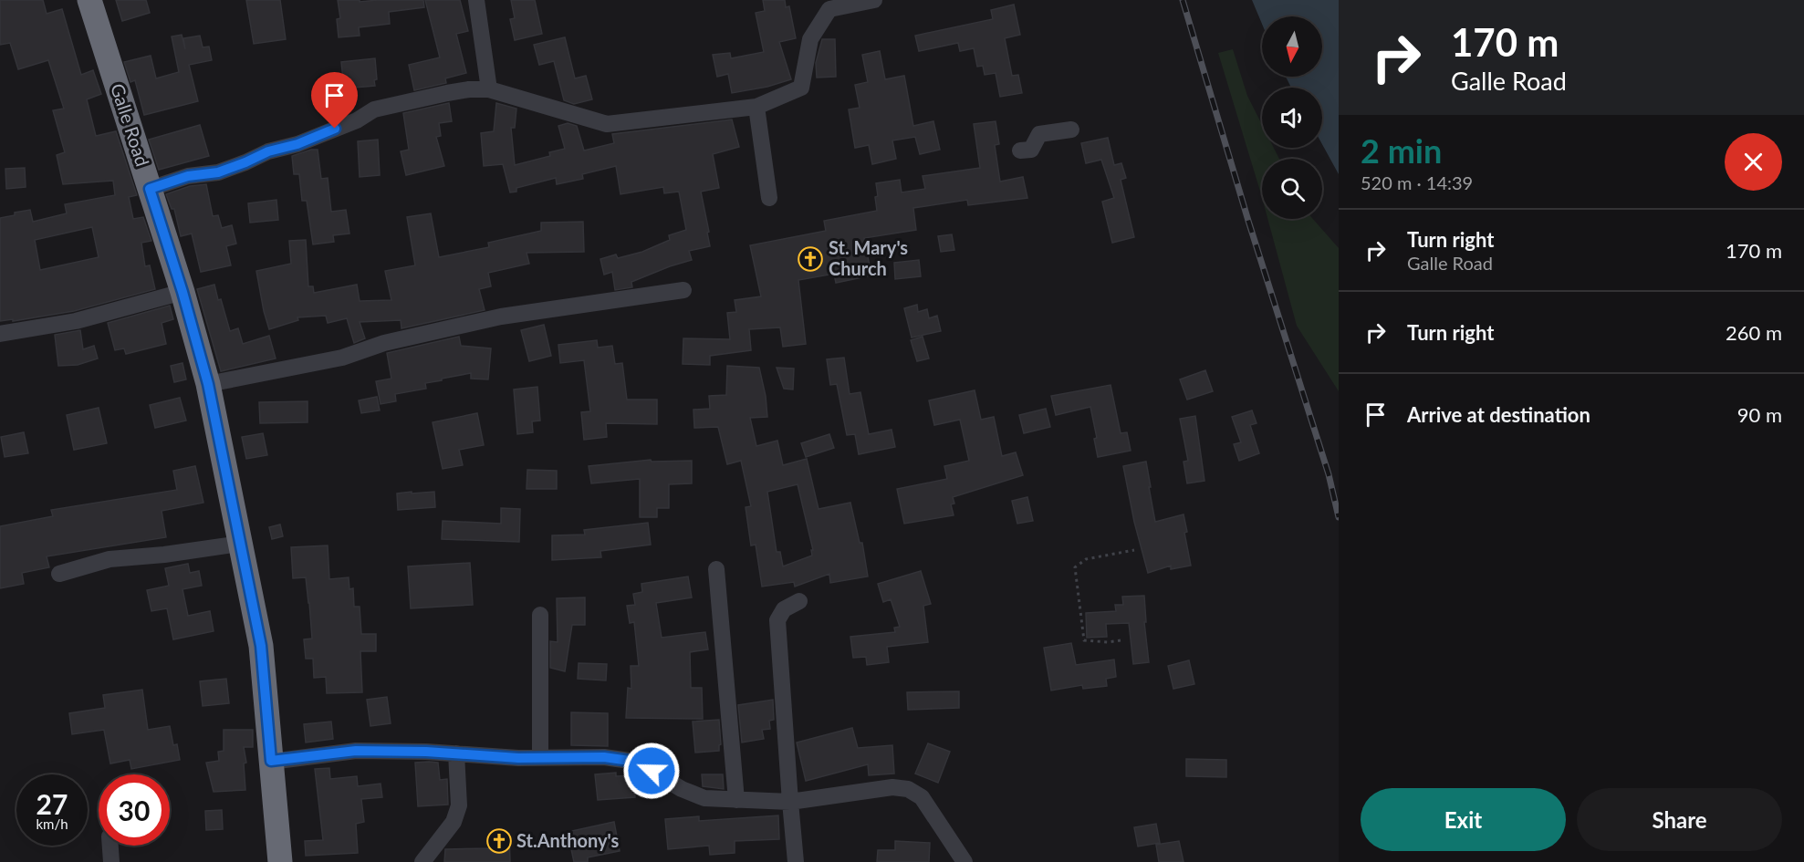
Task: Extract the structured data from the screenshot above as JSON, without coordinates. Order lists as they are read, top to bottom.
{
  "streets": {
    "highway": ["Galle Road"]
  },
  "places": {
    "church": ["St. Mary's Church", "St.Anthony's"]
  },
  "north": "bottom",
  "page": {
    "turn": ["170 m", "Galle Road"],
    "heading": ["2 min", "520 m · 14:39"],
    "list": [
      {
        "name": "Turn right",
        "note": "Galle Road",
        "value": "170 m"
      },
      {
        "name": "Turn right",
        "value": "260 m"
      },
      {
        "name": "Arrive at destination",
        "value": "90 m"
      }
    ],
    "speed": "27 km/h",
    "limit": "30",
    "buttons": ["Exit", "Share"]
  }
}
